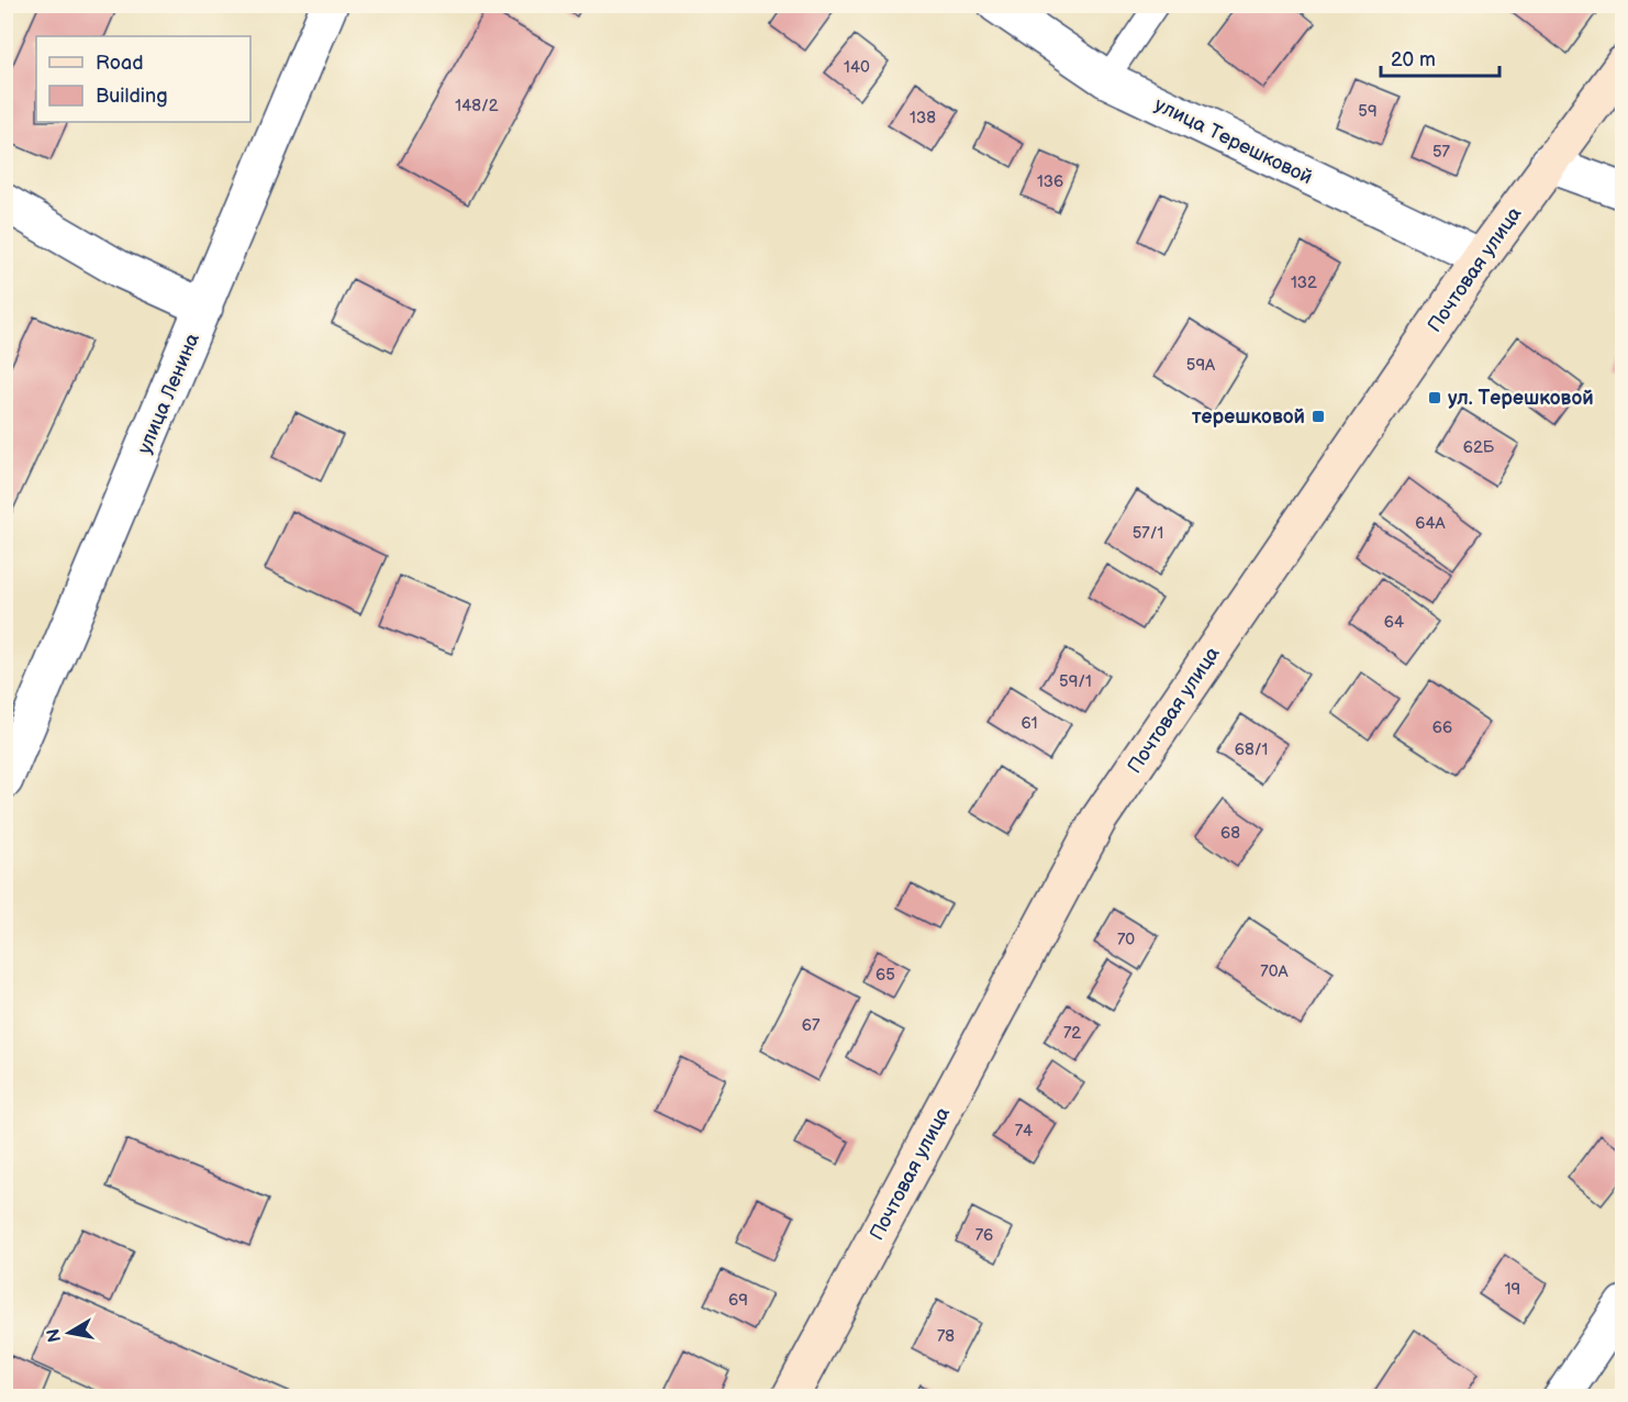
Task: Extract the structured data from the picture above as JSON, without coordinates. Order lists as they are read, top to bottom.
{
  "streets": {
    "main road": ["Почтовая улица"],
    "street": ["улица Терешковой", "улица Ленина"]
  },
  "crossings": [
    ["улица Терешковой", "Почтовая улица"]
  ],
  "places": {
    "transit": ["ул. Терешковой", "терешковой"]
  },
  "house_numbers": [
    "140",
    "148/2",
    "59",
    "138",
    "57",
    "136",
    "132",
    "59А",
    "62Б",
    "64А",
    "57/1",
    "64",
    "59/1",
    "61",
    "66",
    "68/1",
    "68",
    "70",
    "70А",
    "65",
    "67",
    "72",
    "74",
    "76",
    "19",
    "69",
    "78"
  ],
  "legend": ["Road", "Building"],
  "scale_bar": "20 m",
  "north": "left"
}
